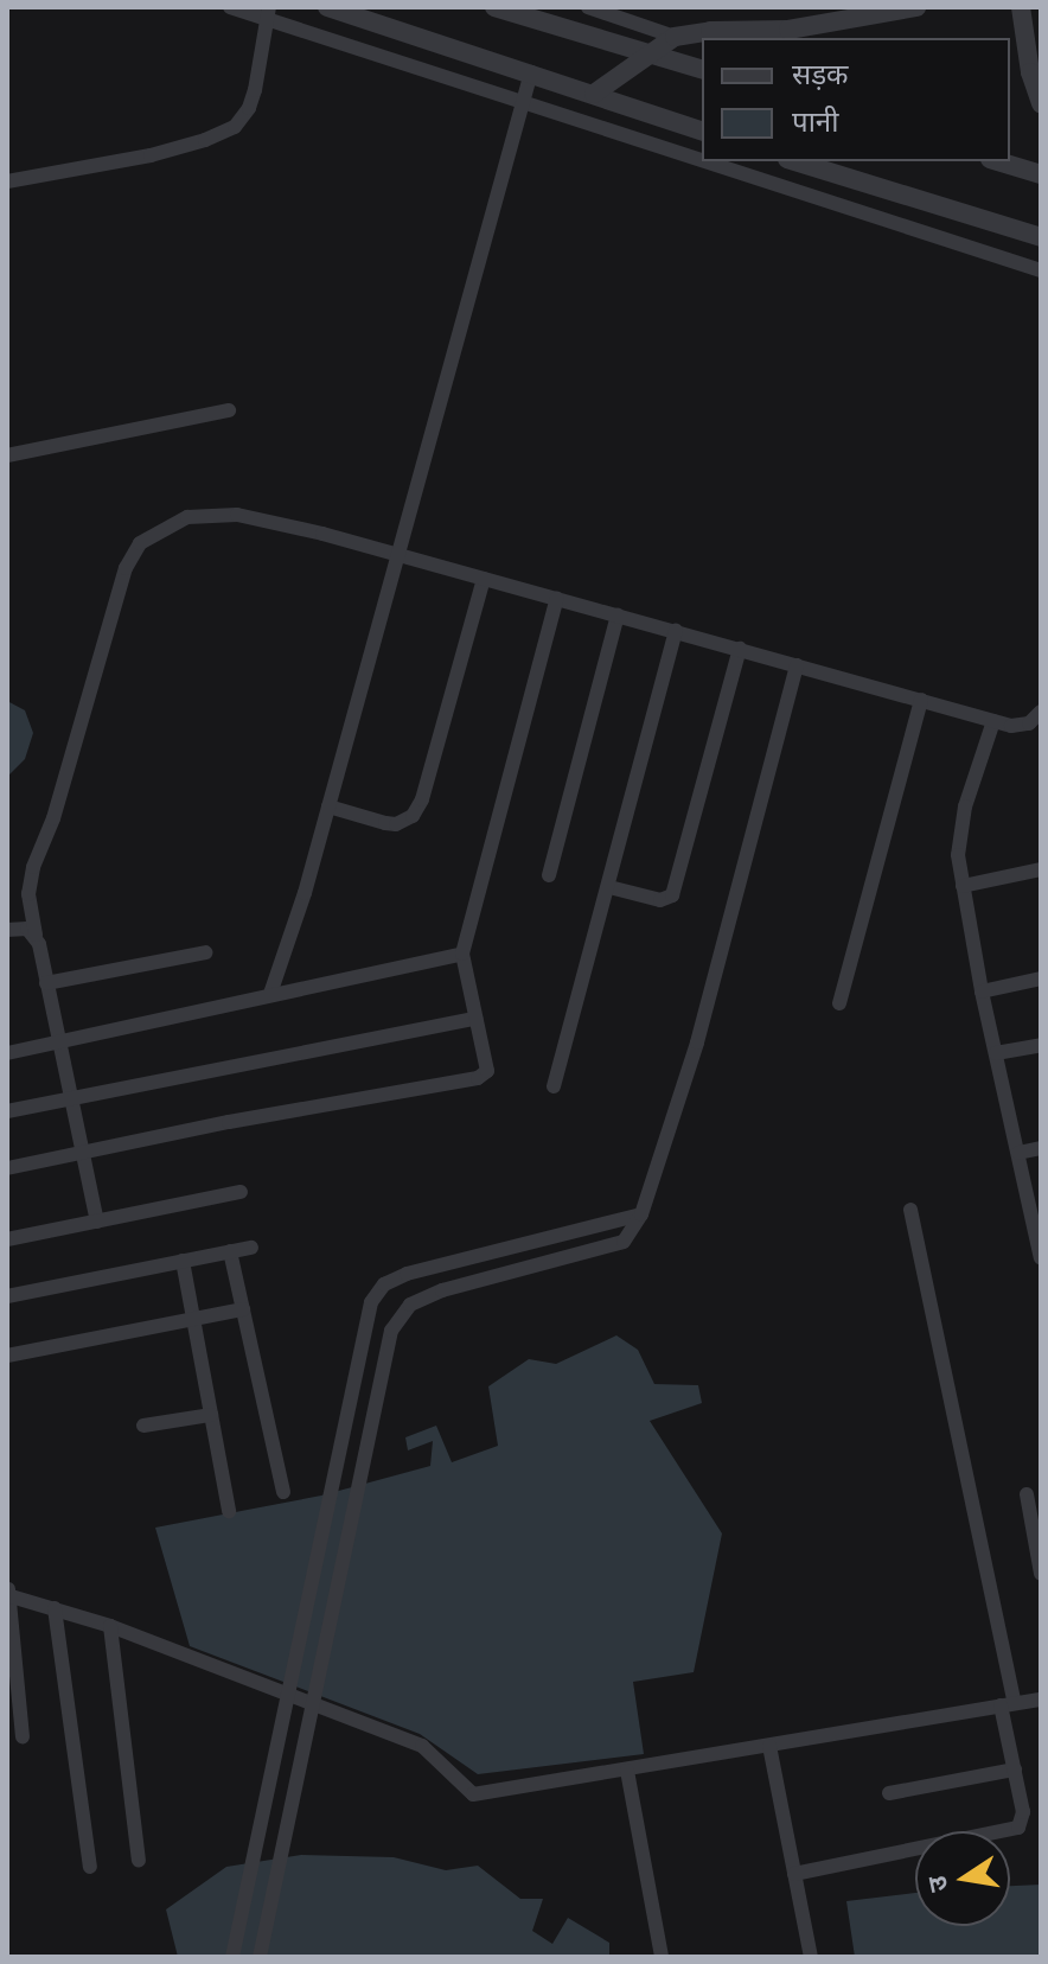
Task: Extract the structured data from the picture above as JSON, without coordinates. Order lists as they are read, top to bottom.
{
  "legend": ["सड़क", "पानी"],
  "north": "left"
}
